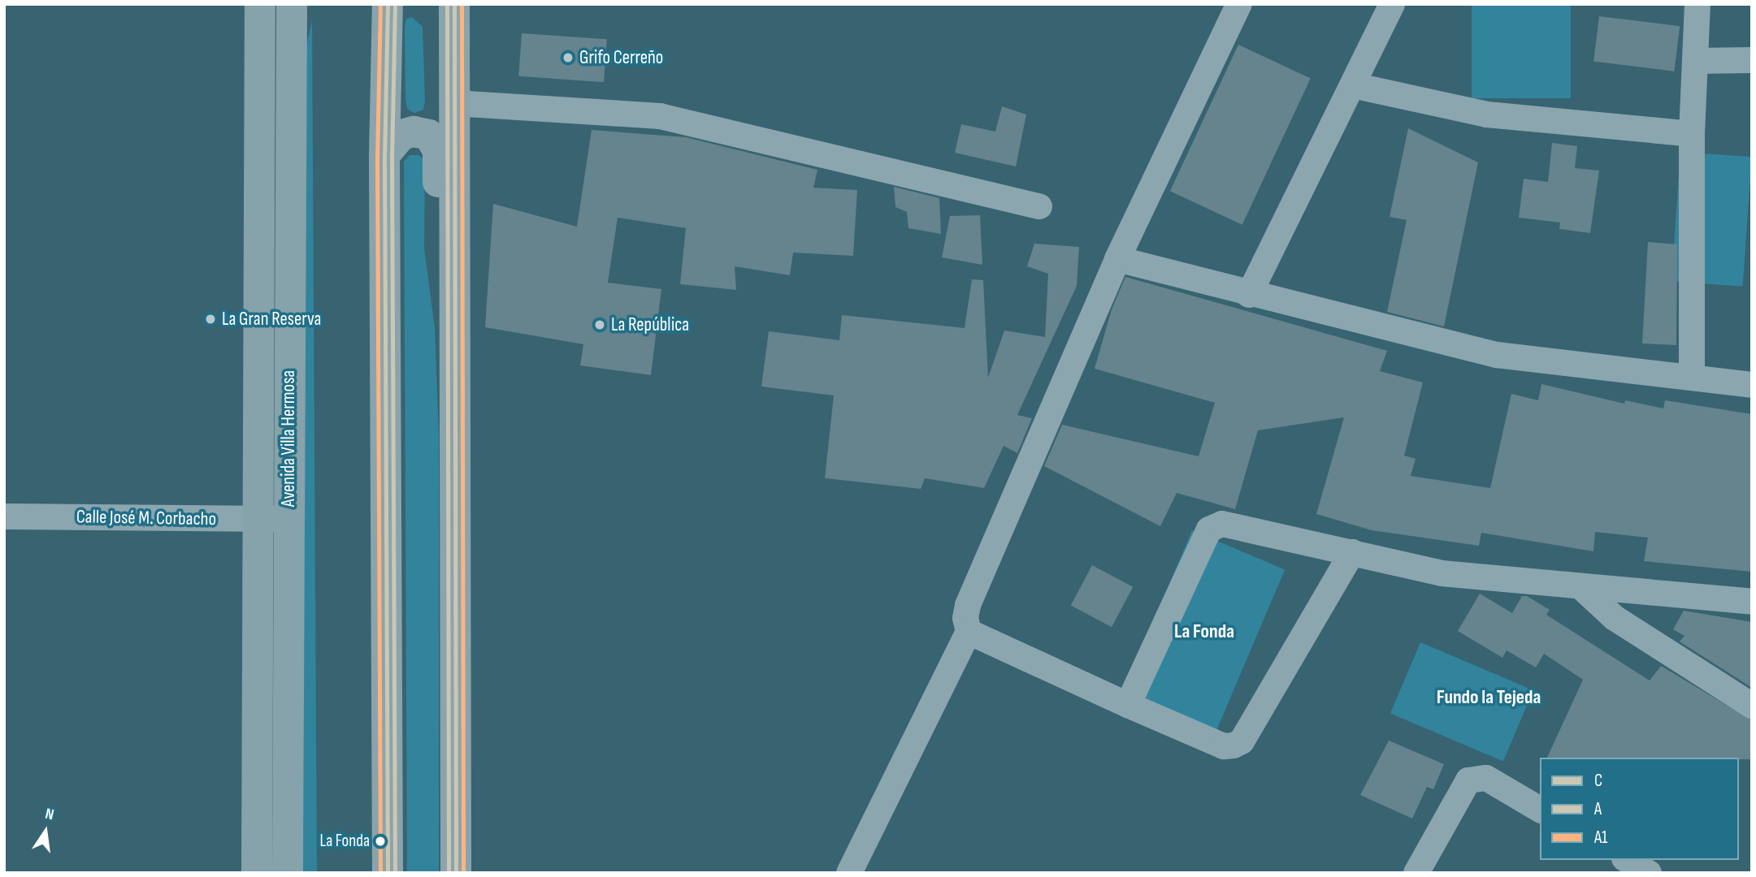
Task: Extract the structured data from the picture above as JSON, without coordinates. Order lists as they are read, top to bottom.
{
  "streets": {
    "main road": ["Avenida Villa Hermosa"],
    "street": ["Calle José M. Corbacho"]
  },
  "crossings": [
    ["Avenida Villa Hermosa", "Calle José M. Corbacho"]
  ],
  "districts": ["La Fonda", "Fundo la Tejeda"],
  "places": [
    "Grifo Cerreño",
    "La Gran Reserva",
    "La República",
    "La Fonda"
  ],
  "lines": ["transit line C", "transit line A", "transit line A1"],
  "legend": ["C", "A", "A1"],
  "north": "top"
}
